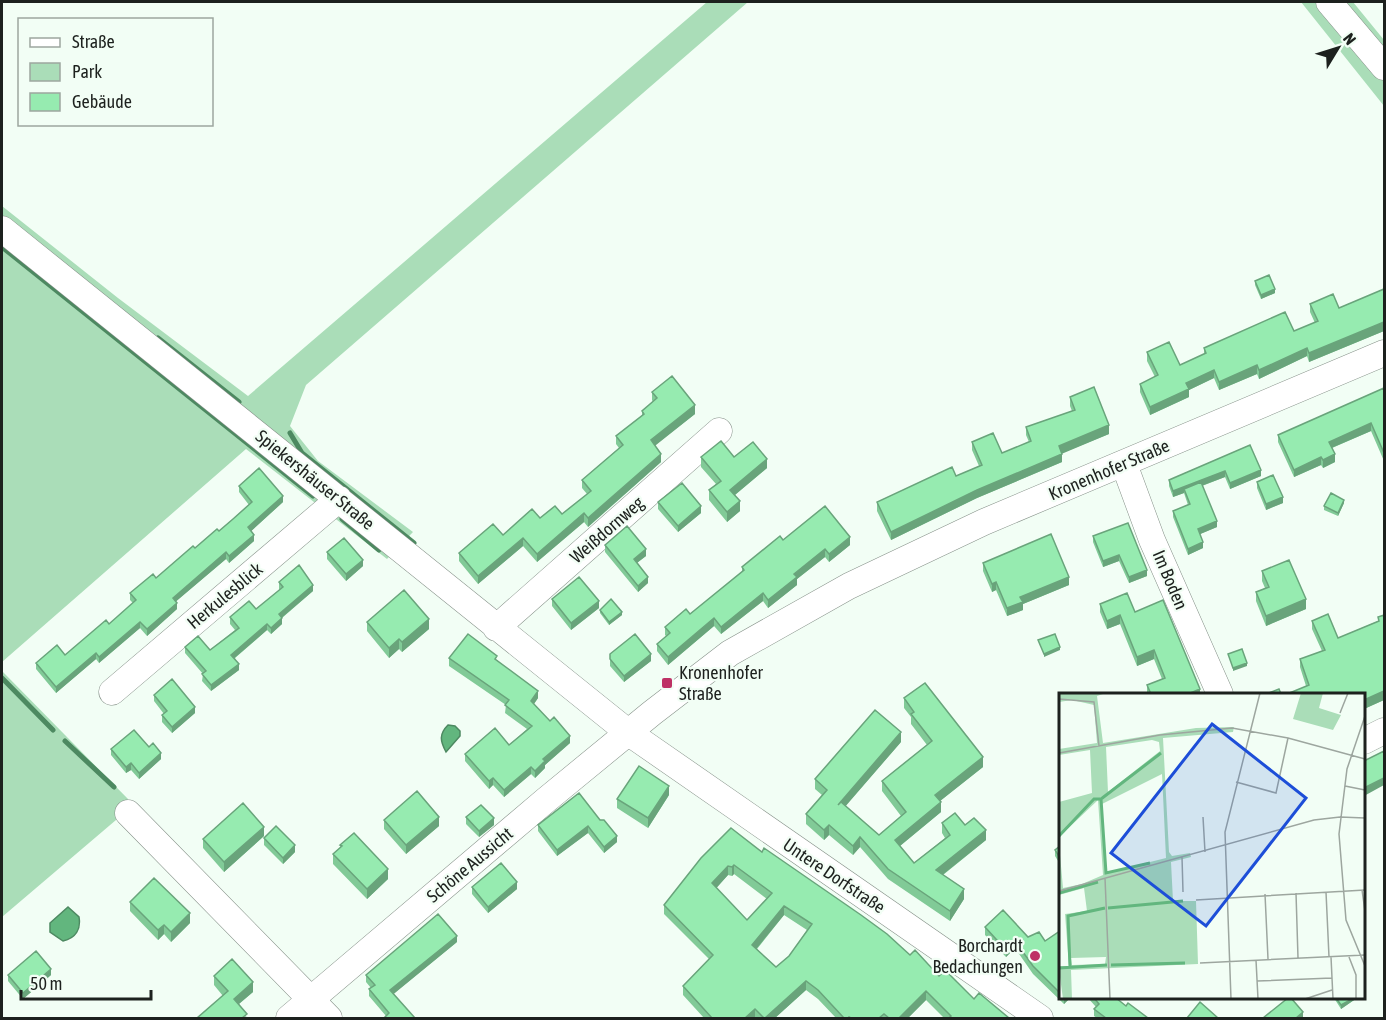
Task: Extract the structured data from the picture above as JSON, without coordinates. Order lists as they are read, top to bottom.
{
  "streets": {
    "street": [
      "Kronenhofer Straße",
      "Spiekershäuser Straße",
      "Weißdornweg",
      "Im Boden",
      "Herkulesblick",
      "Schöne Aussicht",
      "Untere Dorfstraße"
    ]
  },
  "crossings": [
    ["Kronenhofer Straße", "Spiekershäuser Straße"],
    ["Kronenhofer Straße", "Im Boden"],
    ["Kronenhofer Straße", "Schöne Aussicht"],
    ["Kronenhofer Straße", "Untere Dorfstraße"],
    ["Spiekershäuser Straße", "Weißdornweg"],
    ["Spiekershäuser Straße", "Herkulesblick"],
    ["Spiekershäuser Straße", "Schöne Aussicht"],
    ["Spiekershäuser Straße", "Untere Dorfstraße"],
    ["Schöne Aussicht", "Untere Dorfstraße"]
  ],
  "places": {
    "transit": ["Kronenhofer Straße"],
    "other": ["Borchardt Bedachungen"]
  },
  "legend": ["Straße", "Park", "Gebäude"],
  "scale_bar": "50 m",
  "north": "top right"
}
